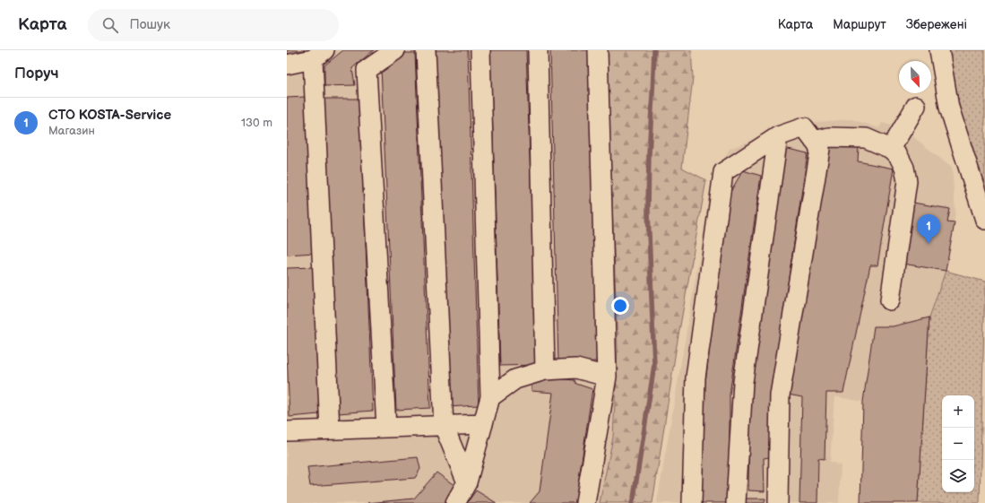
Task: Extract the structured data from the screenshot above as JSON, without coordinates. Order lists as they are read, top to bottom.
{
  "north": "bottom right",
  "page": {
    "header": "Карта",
    "search": "Пошук",
    "nav": ["Карта", "Маршрут", "Збережені"],
    "heading": "Поруч",
    "list": [
      {
        "mark": "1",
        "name": "СТО KOSTA-Service",
        "note": "Магазин",
        "value": "130 m"
      }
    ],
    "pins": "1",
    "map_buttons": ["+", "−"]
  }
}
